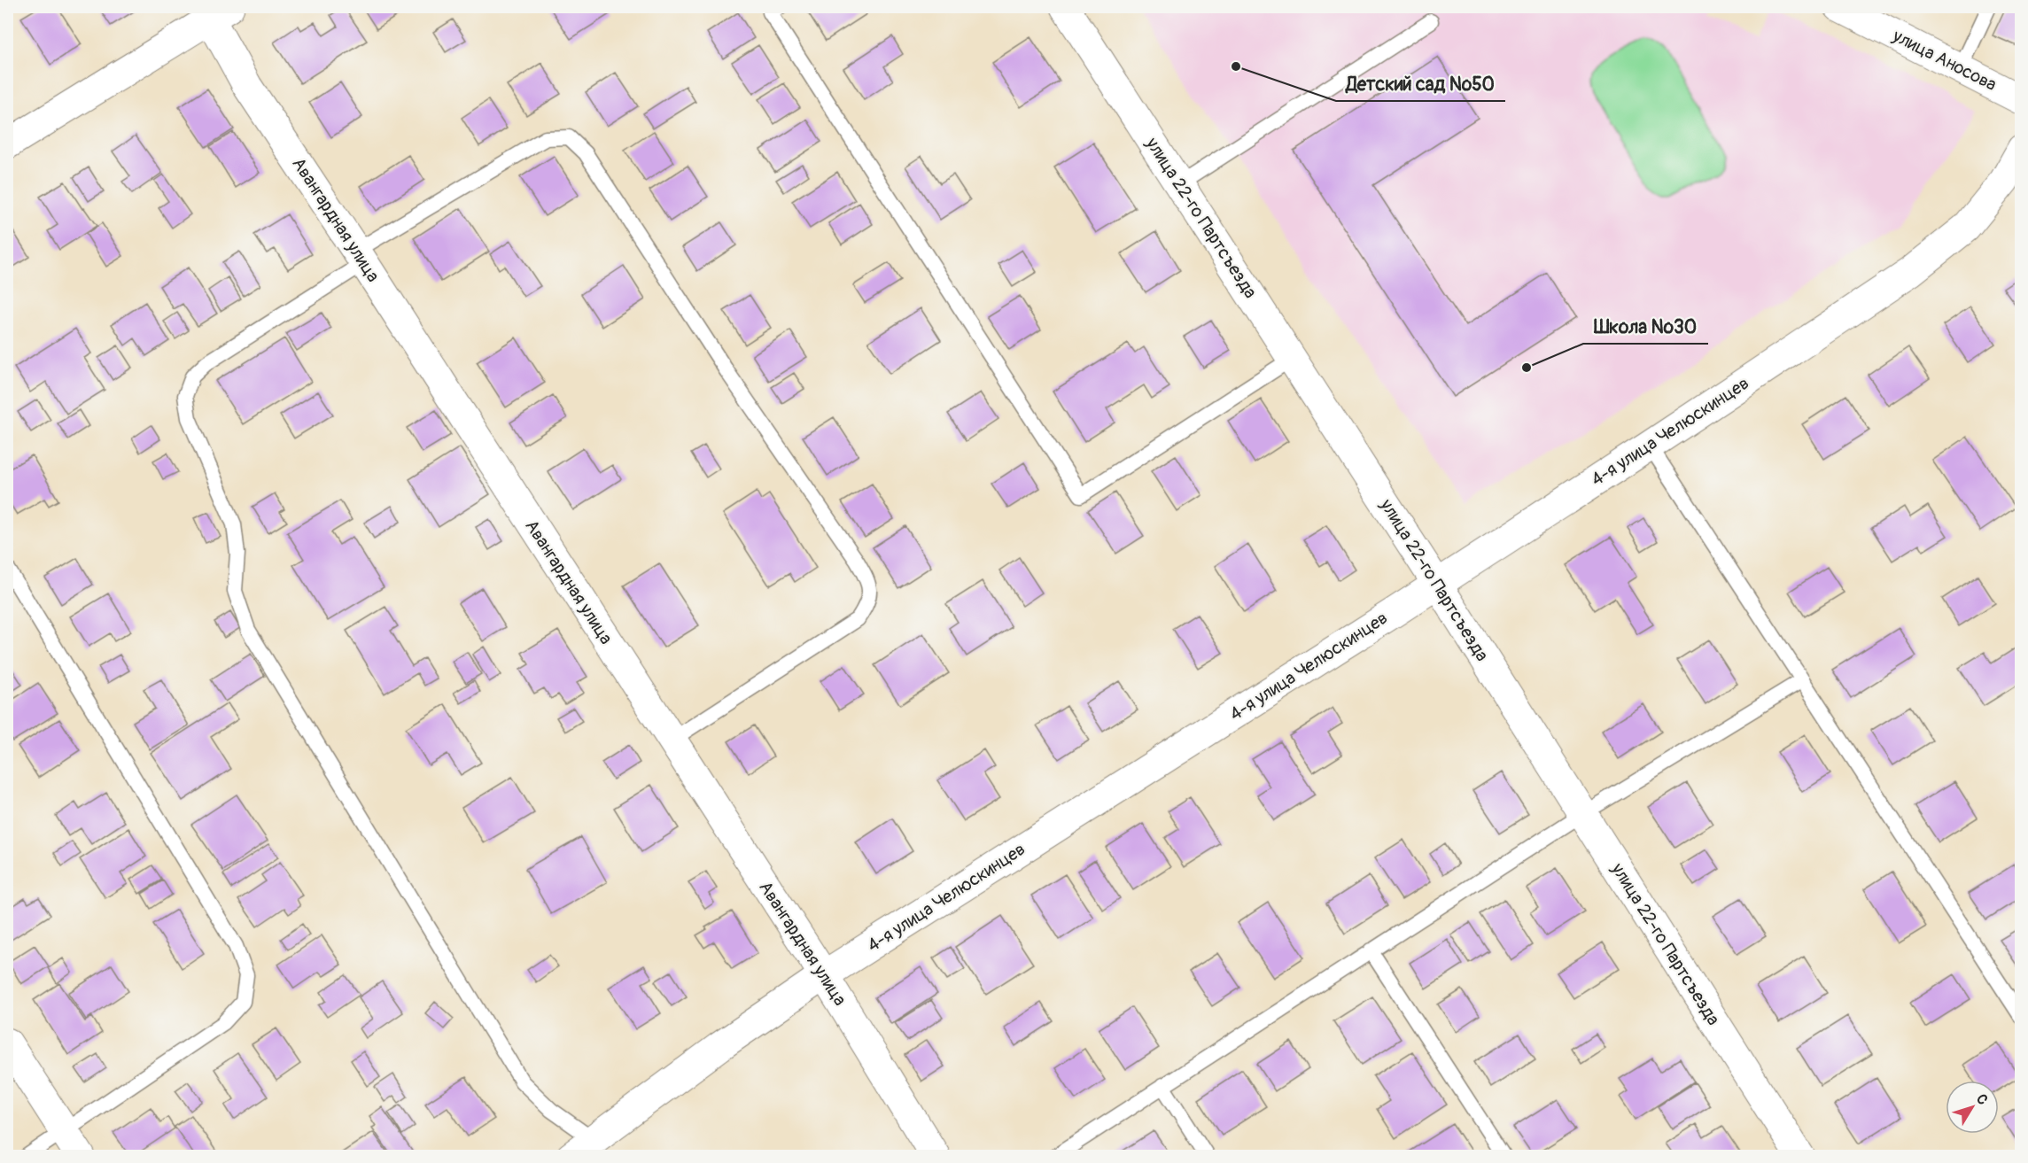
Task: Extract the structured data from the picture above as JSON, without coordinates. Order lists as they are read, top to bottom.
{
  "streets": {
    "street": [
      "улица Аносова",
      "улица 22-го Партсъезда",
      "Авангардная улица",
      "4-я улица Челюскинцев"
    ]
  },
  "crossings": [
    ["улица 22-го Партсъезда", "4-я улица Челюскинцев"],
    ["Авангардная улица", "4-я улица Челюскинцев"]
  ],
  "places": ["Детский сад №50", "Школа №30"],
  "north": "top right"
}
